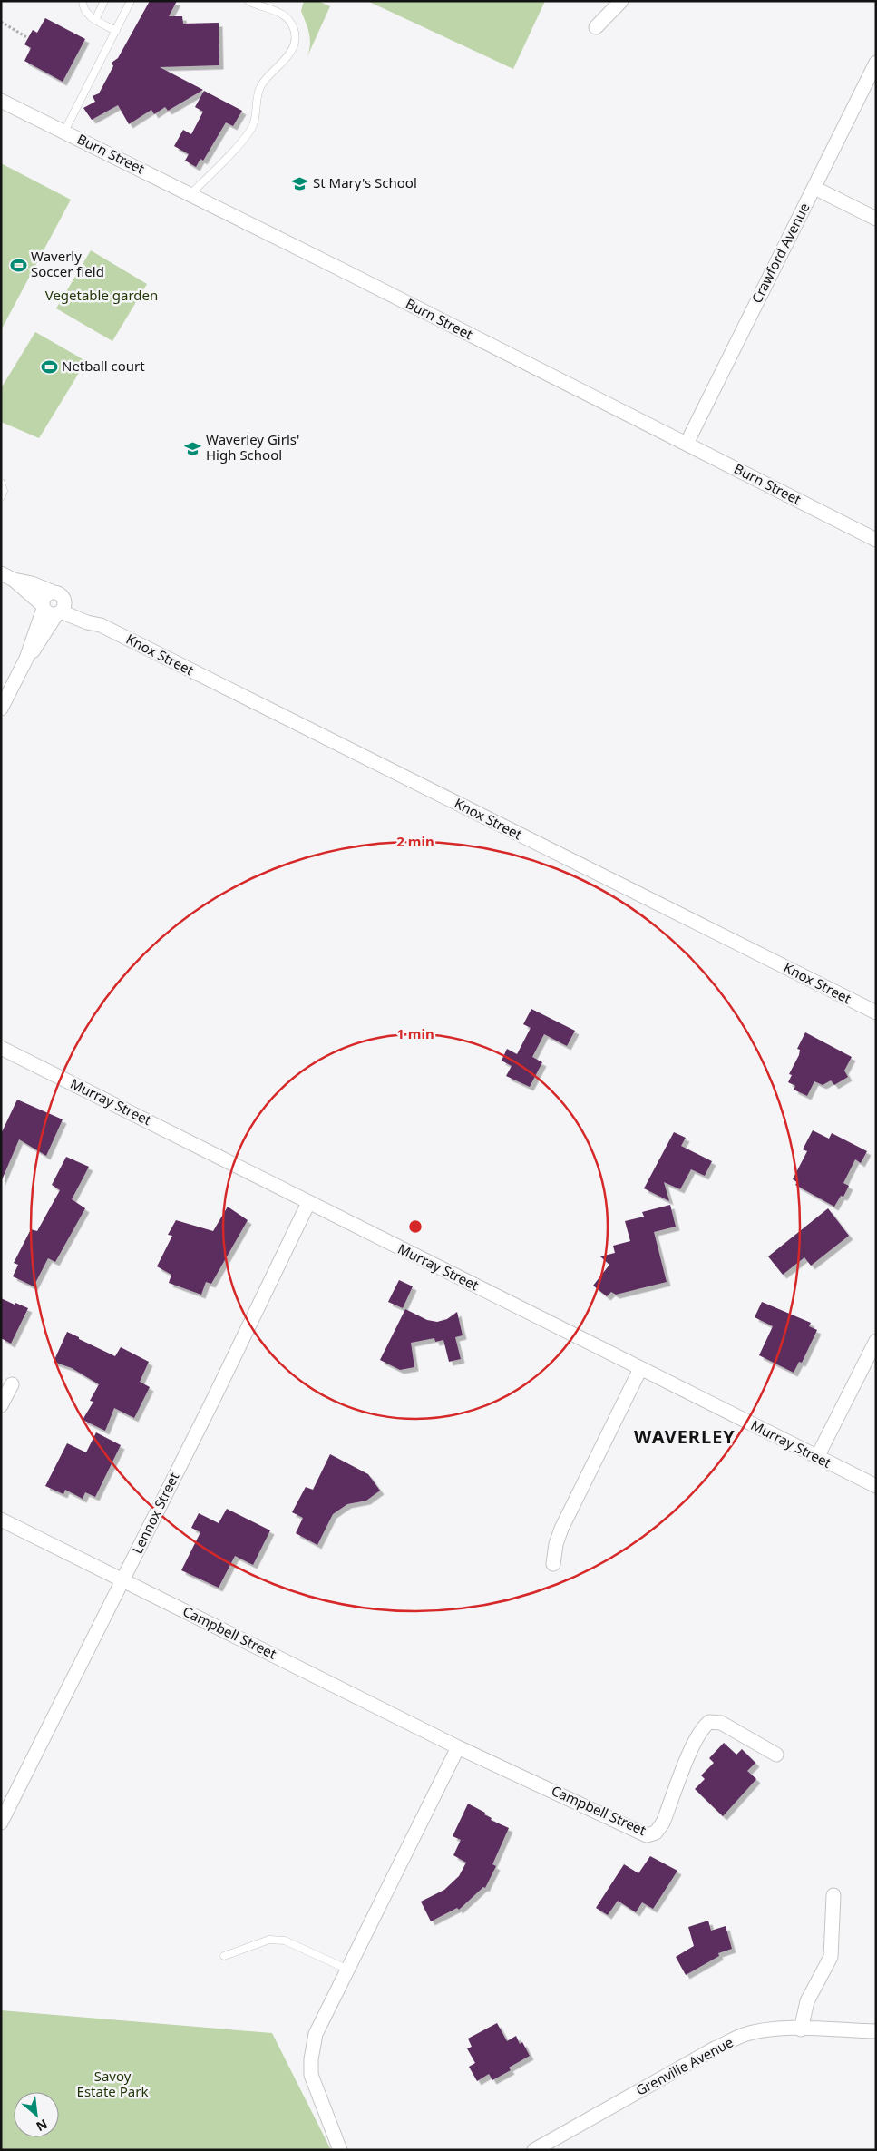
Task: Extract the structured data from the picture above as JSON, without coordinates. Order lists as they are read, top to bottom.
{
  "streets": {
    "street": [
      "Burn Street",
      "Crawford Avenue",
      "Knox Street",
      "Murray Street",
      "Lennox Street",
      "Campbell Street",
      "Grenville Avenue"
    ]
  },
  "crossings": [
    ["Burn Street", "Crawford Avenue"],
    ["Murray Street", "Lennox Street"],
    ["Lennox Street", "Campbell Street"]
  ],
  "districts": ["WAVERLEY"],
  "parks": ["Vegetable garden", "Savoy Estate Park"],
  "places": {
    "school or university": ["St Mary's School", "Waverley Girls' High School"],
    "sports": ["Waverly Soccer field", "Netball court"]
  },
  "north": "bottom right",
  "rings": ["2 min", "1 min"]
}
